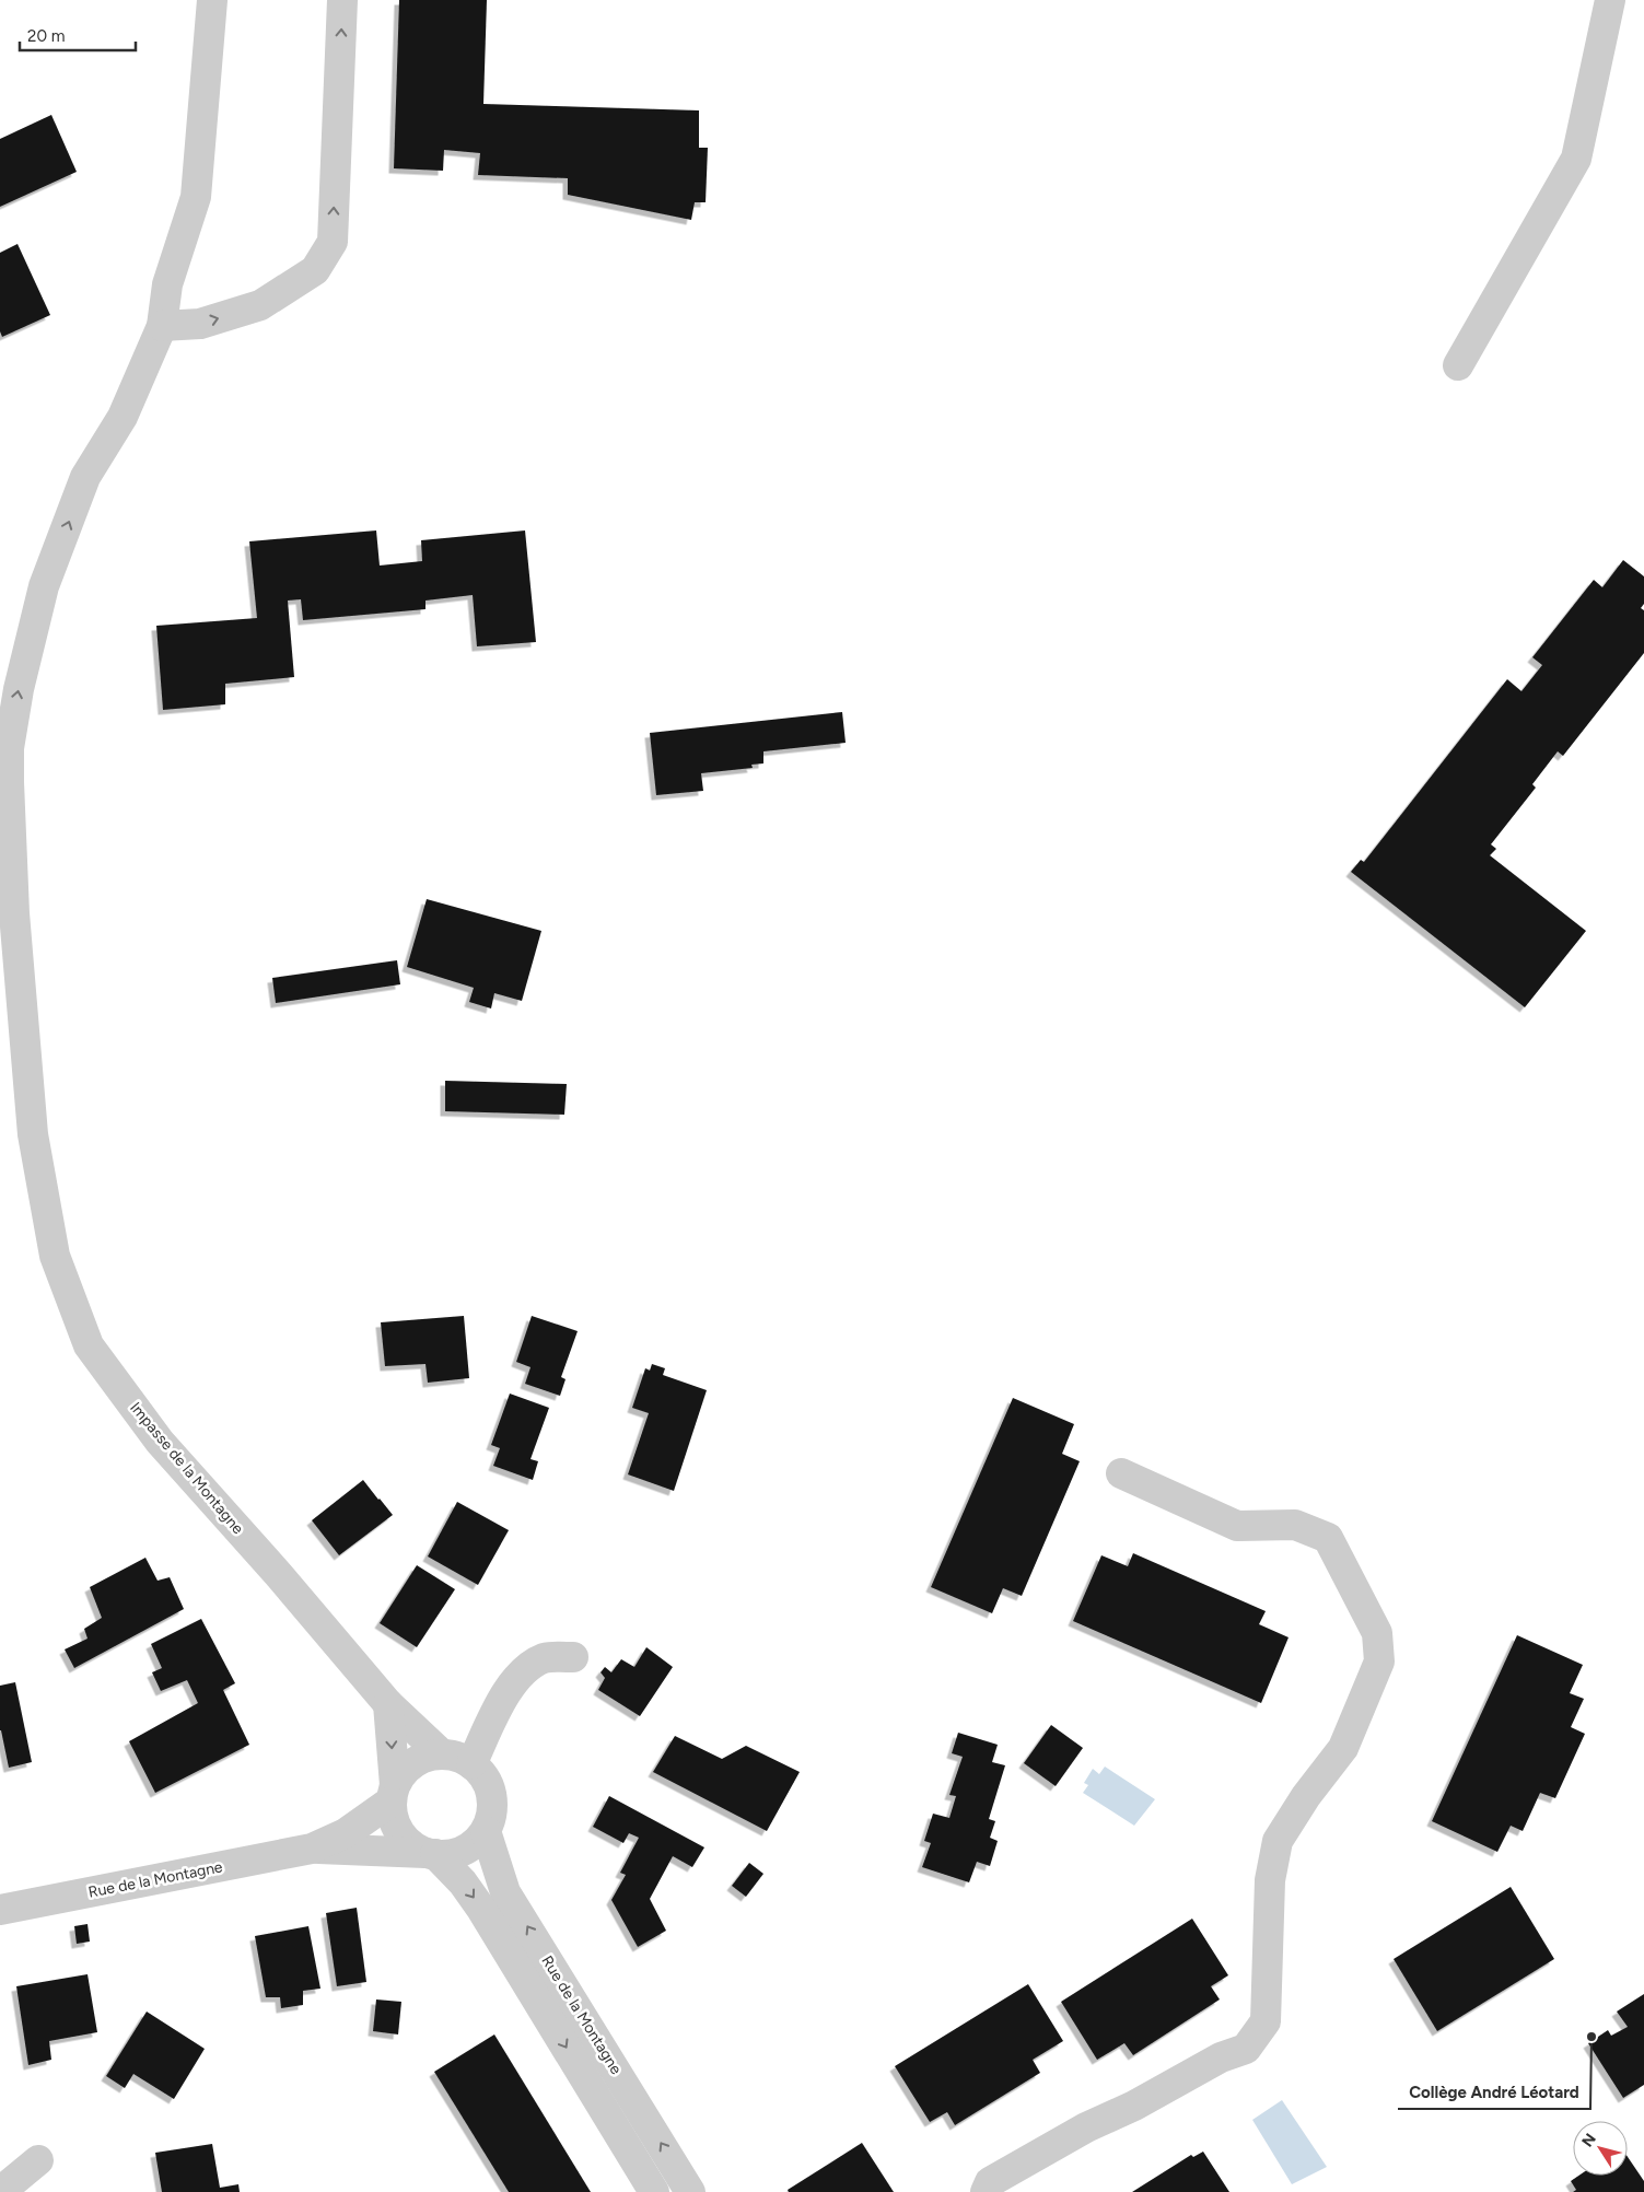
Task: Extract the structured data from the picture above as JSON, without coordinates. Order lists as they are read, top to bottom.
{
  "streets": {
    "street": ["Impasse de la Montagne", "Rue de la Montagne"]
  },
  "crossings": [
    ["Impasse de la Montagne", "Rue de la Montagne"]
  ],
  "places": ["Collège André Léotard"],
  "scale_bar": "20 m",
  "north": "top left"
}
